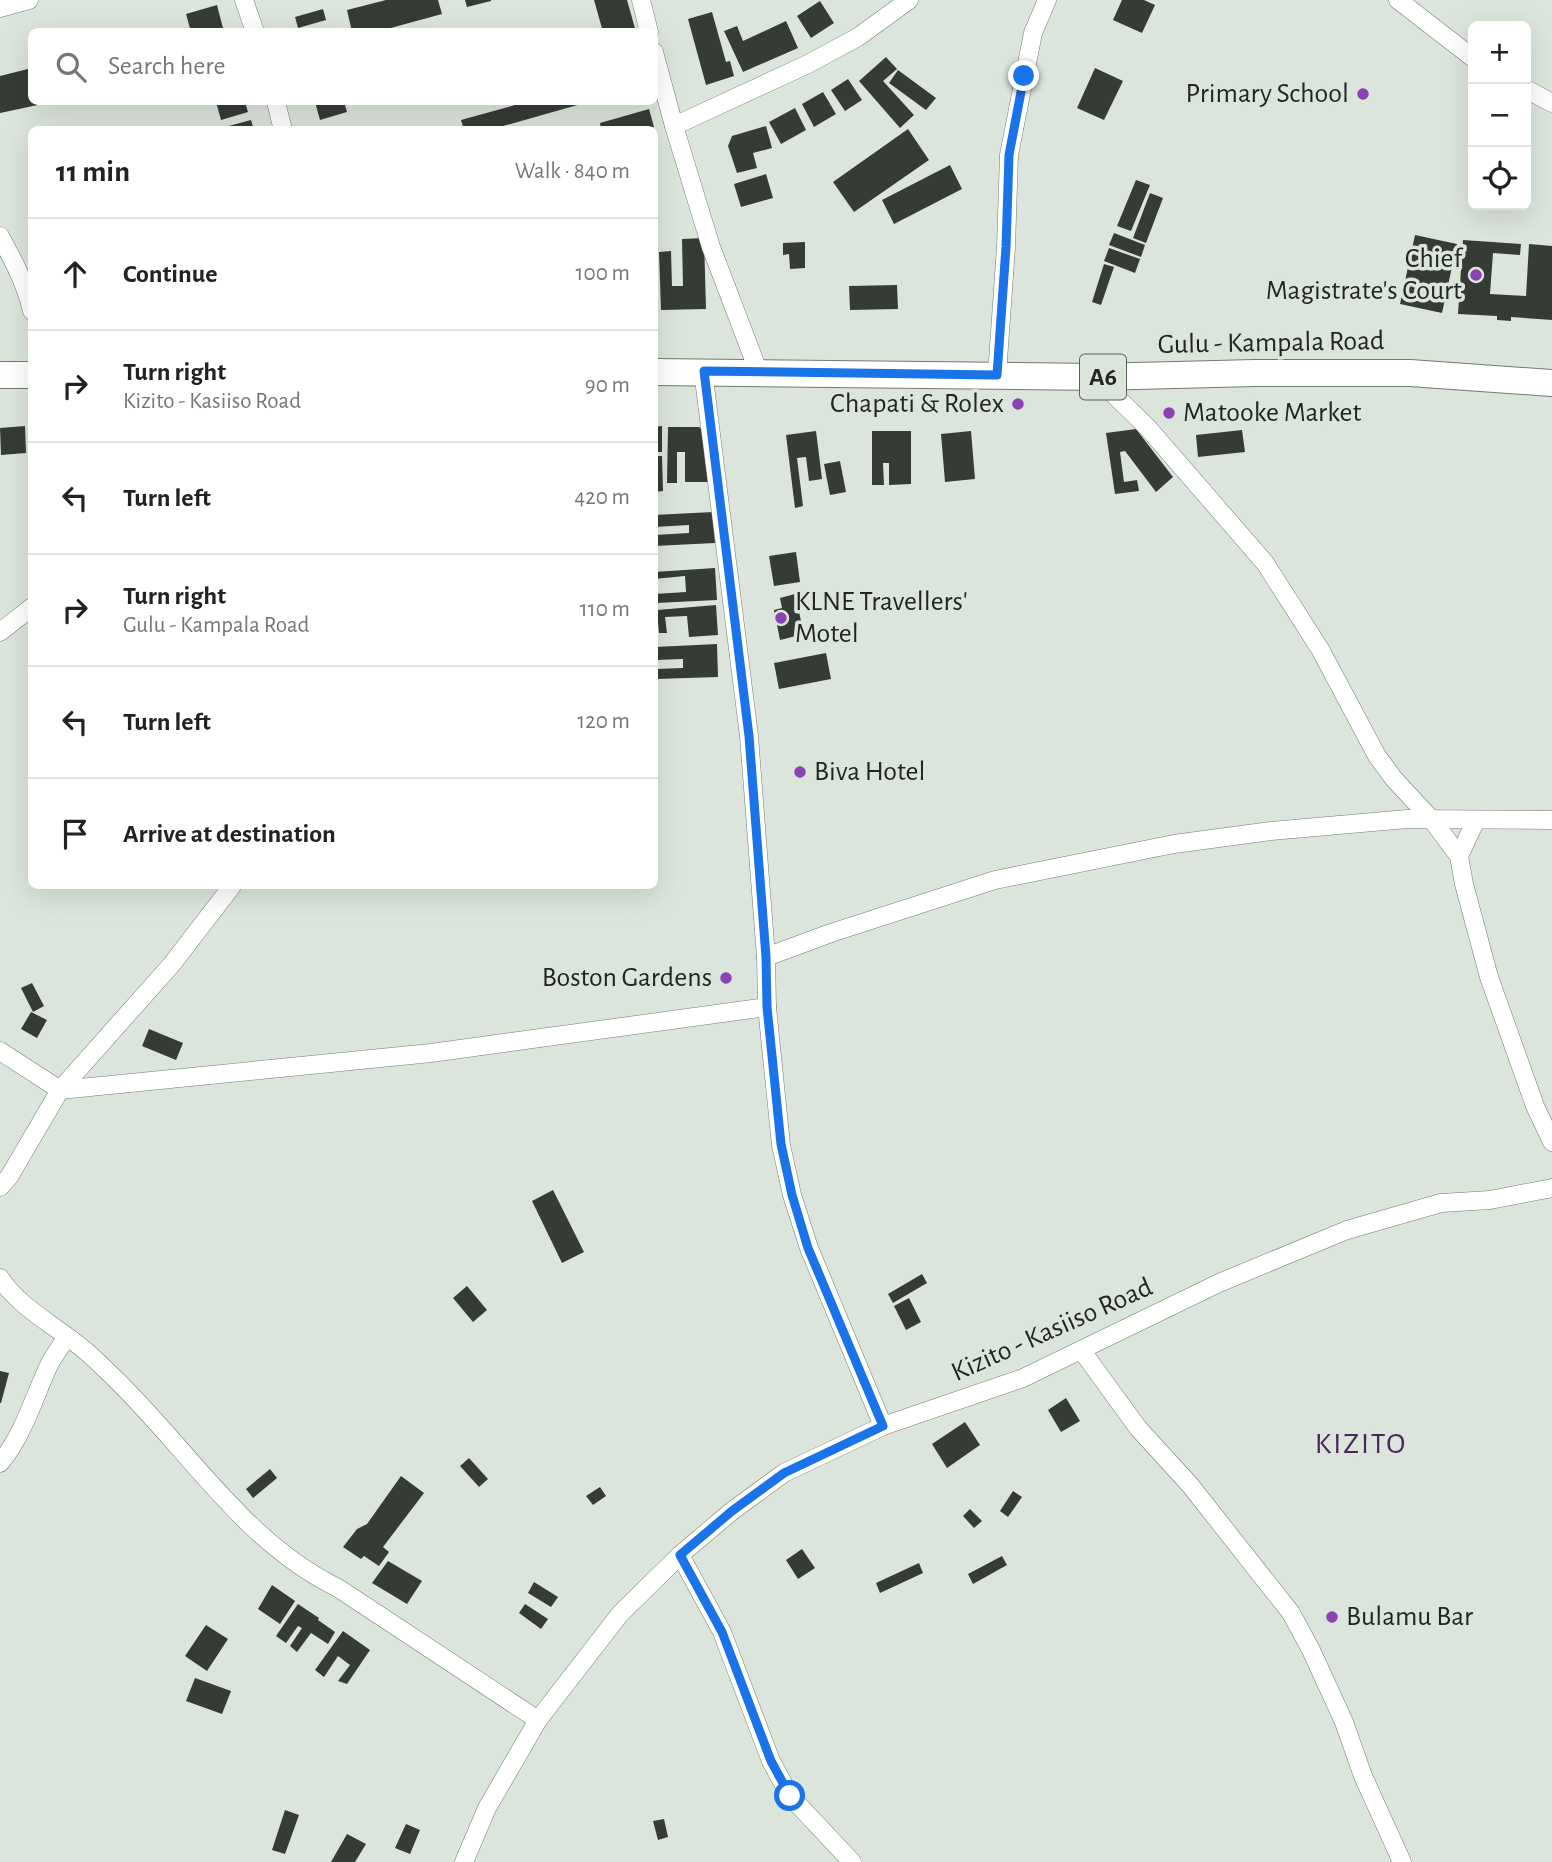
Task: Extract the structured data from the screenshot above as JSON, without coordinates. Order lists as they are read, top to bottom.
{
  "streets": {
    "main road": ["Gulu - Kampala Road", "A6"],
    "street": ["Kizito - Kasiiso Road"]
  },
  "districts": ["KIZITO"],
  "places": [
    "Primary School",
    "Chief Magistrate's Court",
    "Chapati & Rolex",
    "Matooke Market",
    "KLNE Travellers' Motel",
    "Biva Hotel",
    "Boston Gardens",
    "Bulamu Bar"
  ],
  "page": {
    "map_buttons": ["+", "−"],
    "search": "Search here",
    "heading": ["11 min", "Walk · 840 m"],
    "list": [
      ["Continue", "100 m"],
      ["Turn right", "Kizito - Kasiiso Road", "90 m"],
      ["Turn left", "420 m"],
      ["Turn right", "Gulu - Kampala Road", "110 m"],
      ["Turn left", "120 m"],
      "Arrive at destination"
    ]
  }
}
